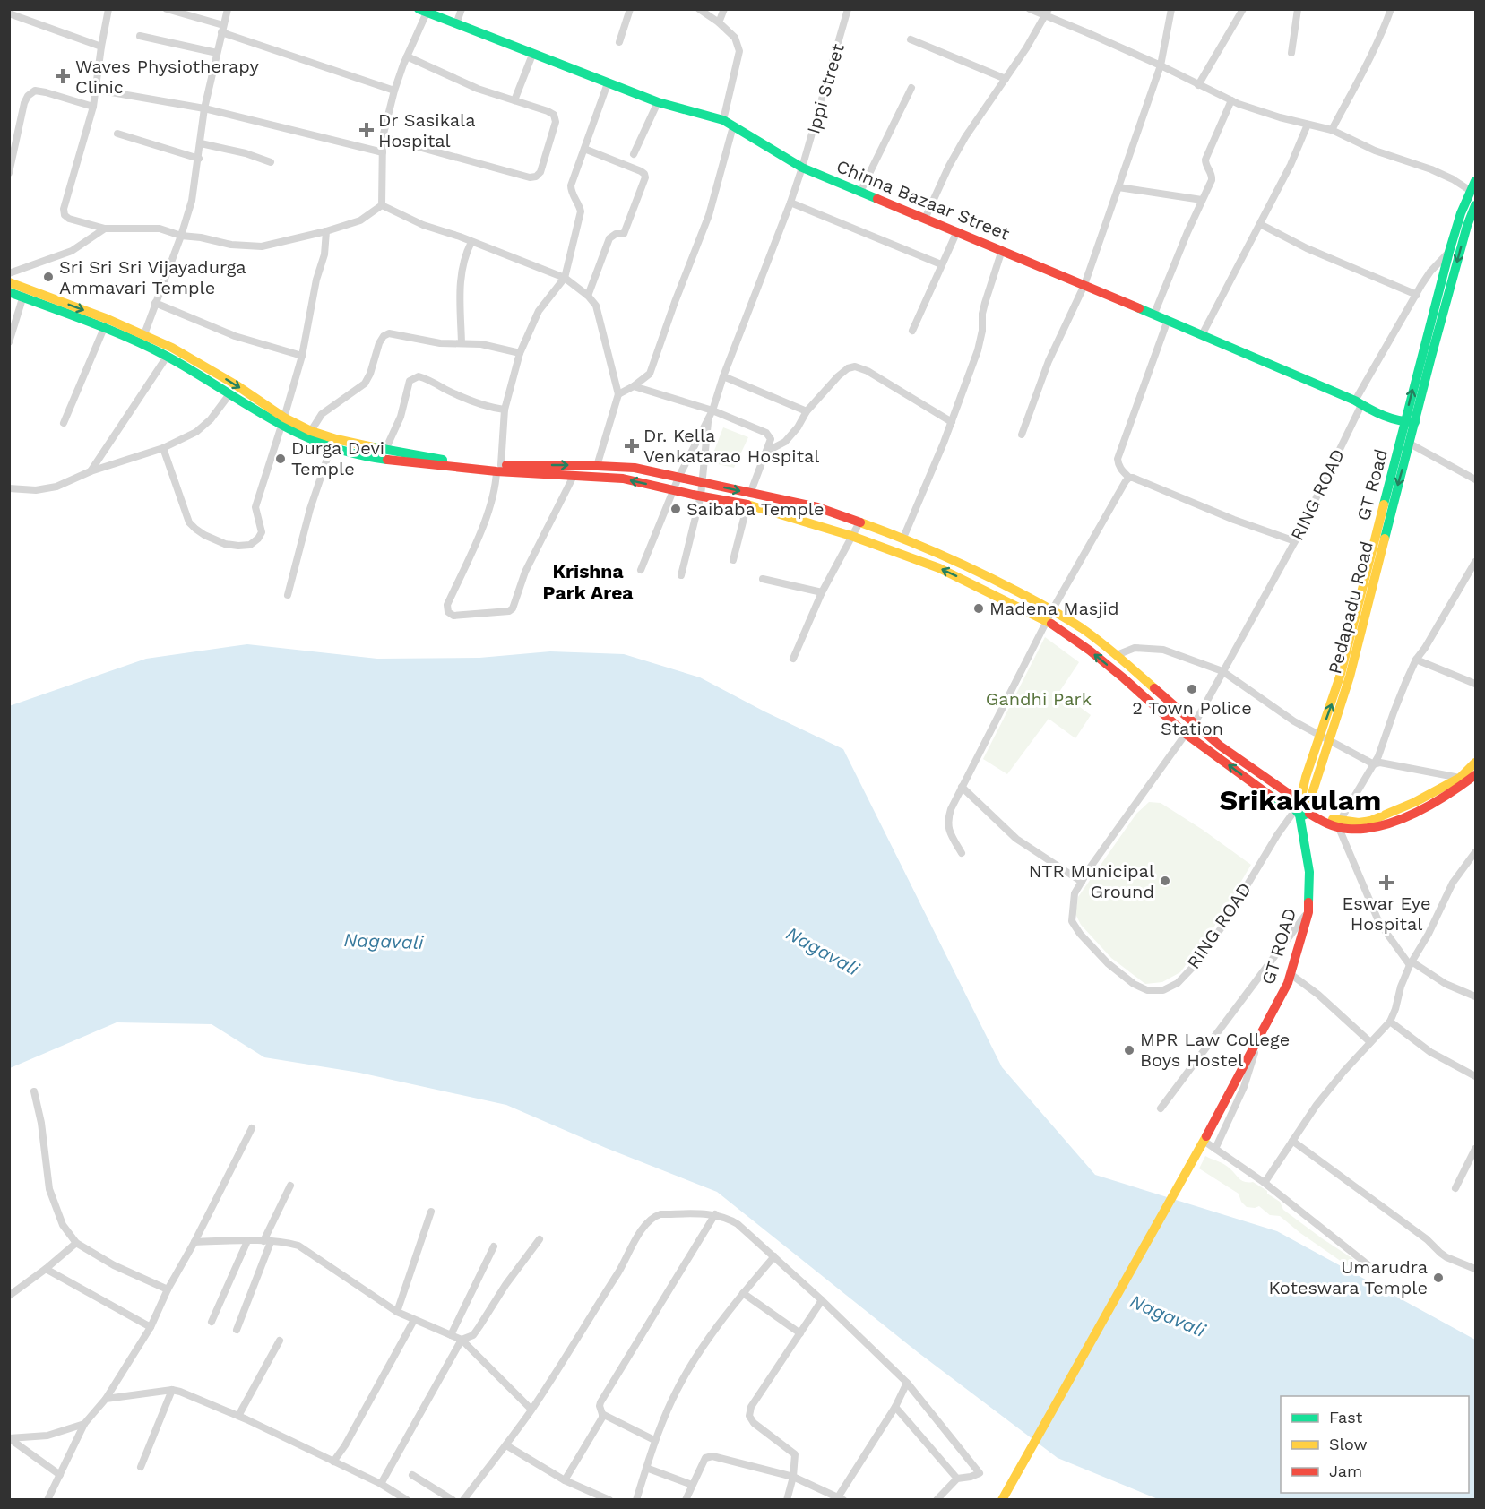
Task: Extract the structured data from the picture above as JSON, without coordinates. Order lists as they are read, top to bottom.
{
  "streets": {
    "main road": [
      "Chinna Bazaar Street",
      "GT Road",
      "Pedapadu Road",
      "GT ROAD"
    ],
    "street": ["Ippi Street", "RING ROAD"]
  },
  "crossings": [
    ["Ippi Street", "Chinna Bazaar Street"],
    ["Chinna Bazaar Street", "GT Road"],
    ["Chinna Bazaar Street", "RING ROAD"],
    ["Chinna Bazaar Street", "Pedapadu Road"],
    ["GT Road", "RING ROAD"],
    ["GT Road", "Pedapadu Road"],
    ["GT Road", "GT ROAD"],
    ["RING ROAD", "Pedapadu Road"],
    ["RING ROAD", "GT ROAD"],
    ["Pedapadu Road", "GT ROAD"]
  ],
  "one_way": ["GT Road", "Pedapadu Road"],
  "districts": ["Krishna Park Area", "Srikakulam"],
  "water": ["Nagavali"],
  "parks": ["Gandhi Park"],
  "places": {
    "health": [
      "Waves Physiotherapy Clinic",
      "Dr Sasikala Hospital",
      "Dr. Kella Venkatarao Hospital",
      "Eswar Eye Hospital"
    ],
    "other": [
      "Sri Sri Sri Vijayadurga Ammavari Temple",
      "Durga Devi Temple",
      "Saibaba Temple",
      "Madena Masjid",
      "2 Town Police Station",
      "NTR Municipal Ground",
      "MPR Law College Boys Hostel",
      "Umarudra Koteswara Temple"
    ]
  },
  "legend": ["Fast", "Slow", "Jam"]
}
